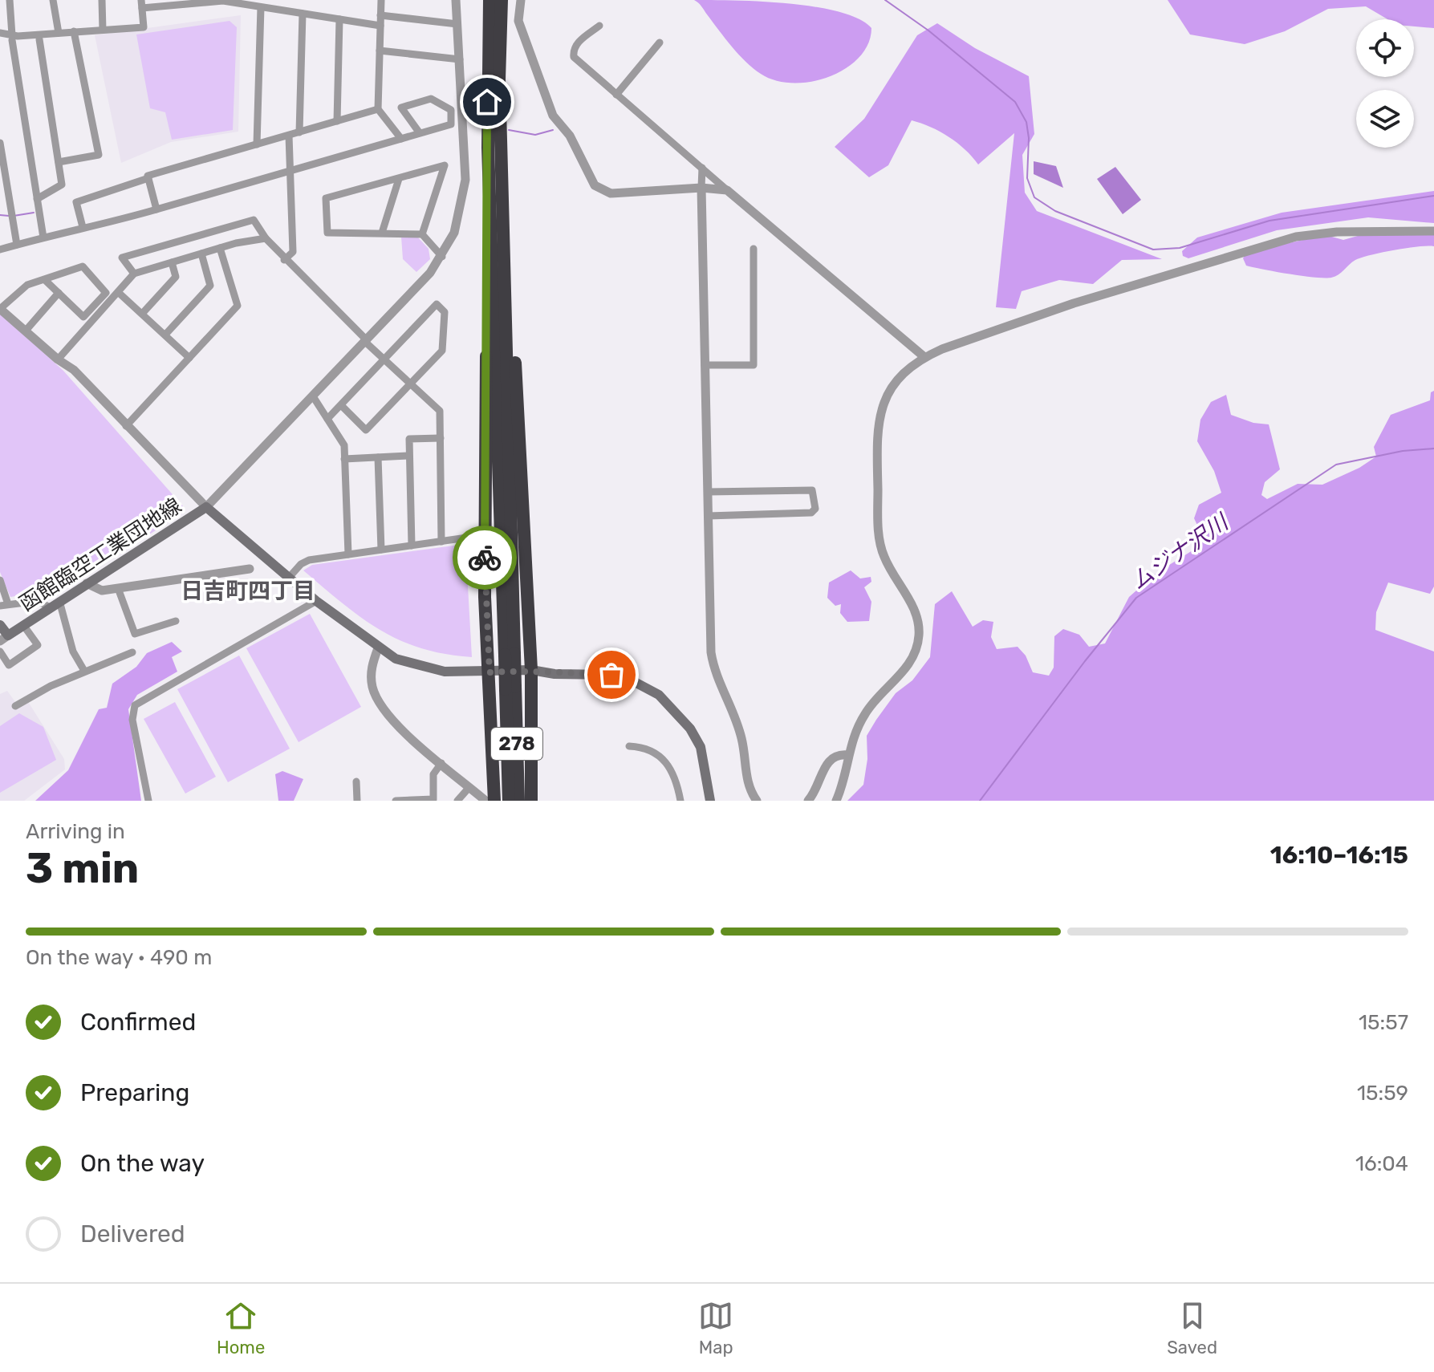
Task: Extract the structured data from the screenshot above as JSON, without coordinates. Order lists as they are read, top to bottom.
{
  "streets": {
    "highway": ["278"],
    "main road": ["函館臨空工業団地線"]
  },
  "districts": ["日吉町四丁目"],
  "water": ["ムジナ沢川"],
  "page": {
    "heading": ["3 min", "Arriving in", "16:10–16:15"],
    "bar": "On the way · 490 m",
    "list": [
      ["Confirmed", "15:57"],
      ["Preparing", "15:59"],
      ["On the way", "16:04"],
      "Delivered"
    ],
    "tabs": ["Home", "Map", "Saved"]
  }
}
